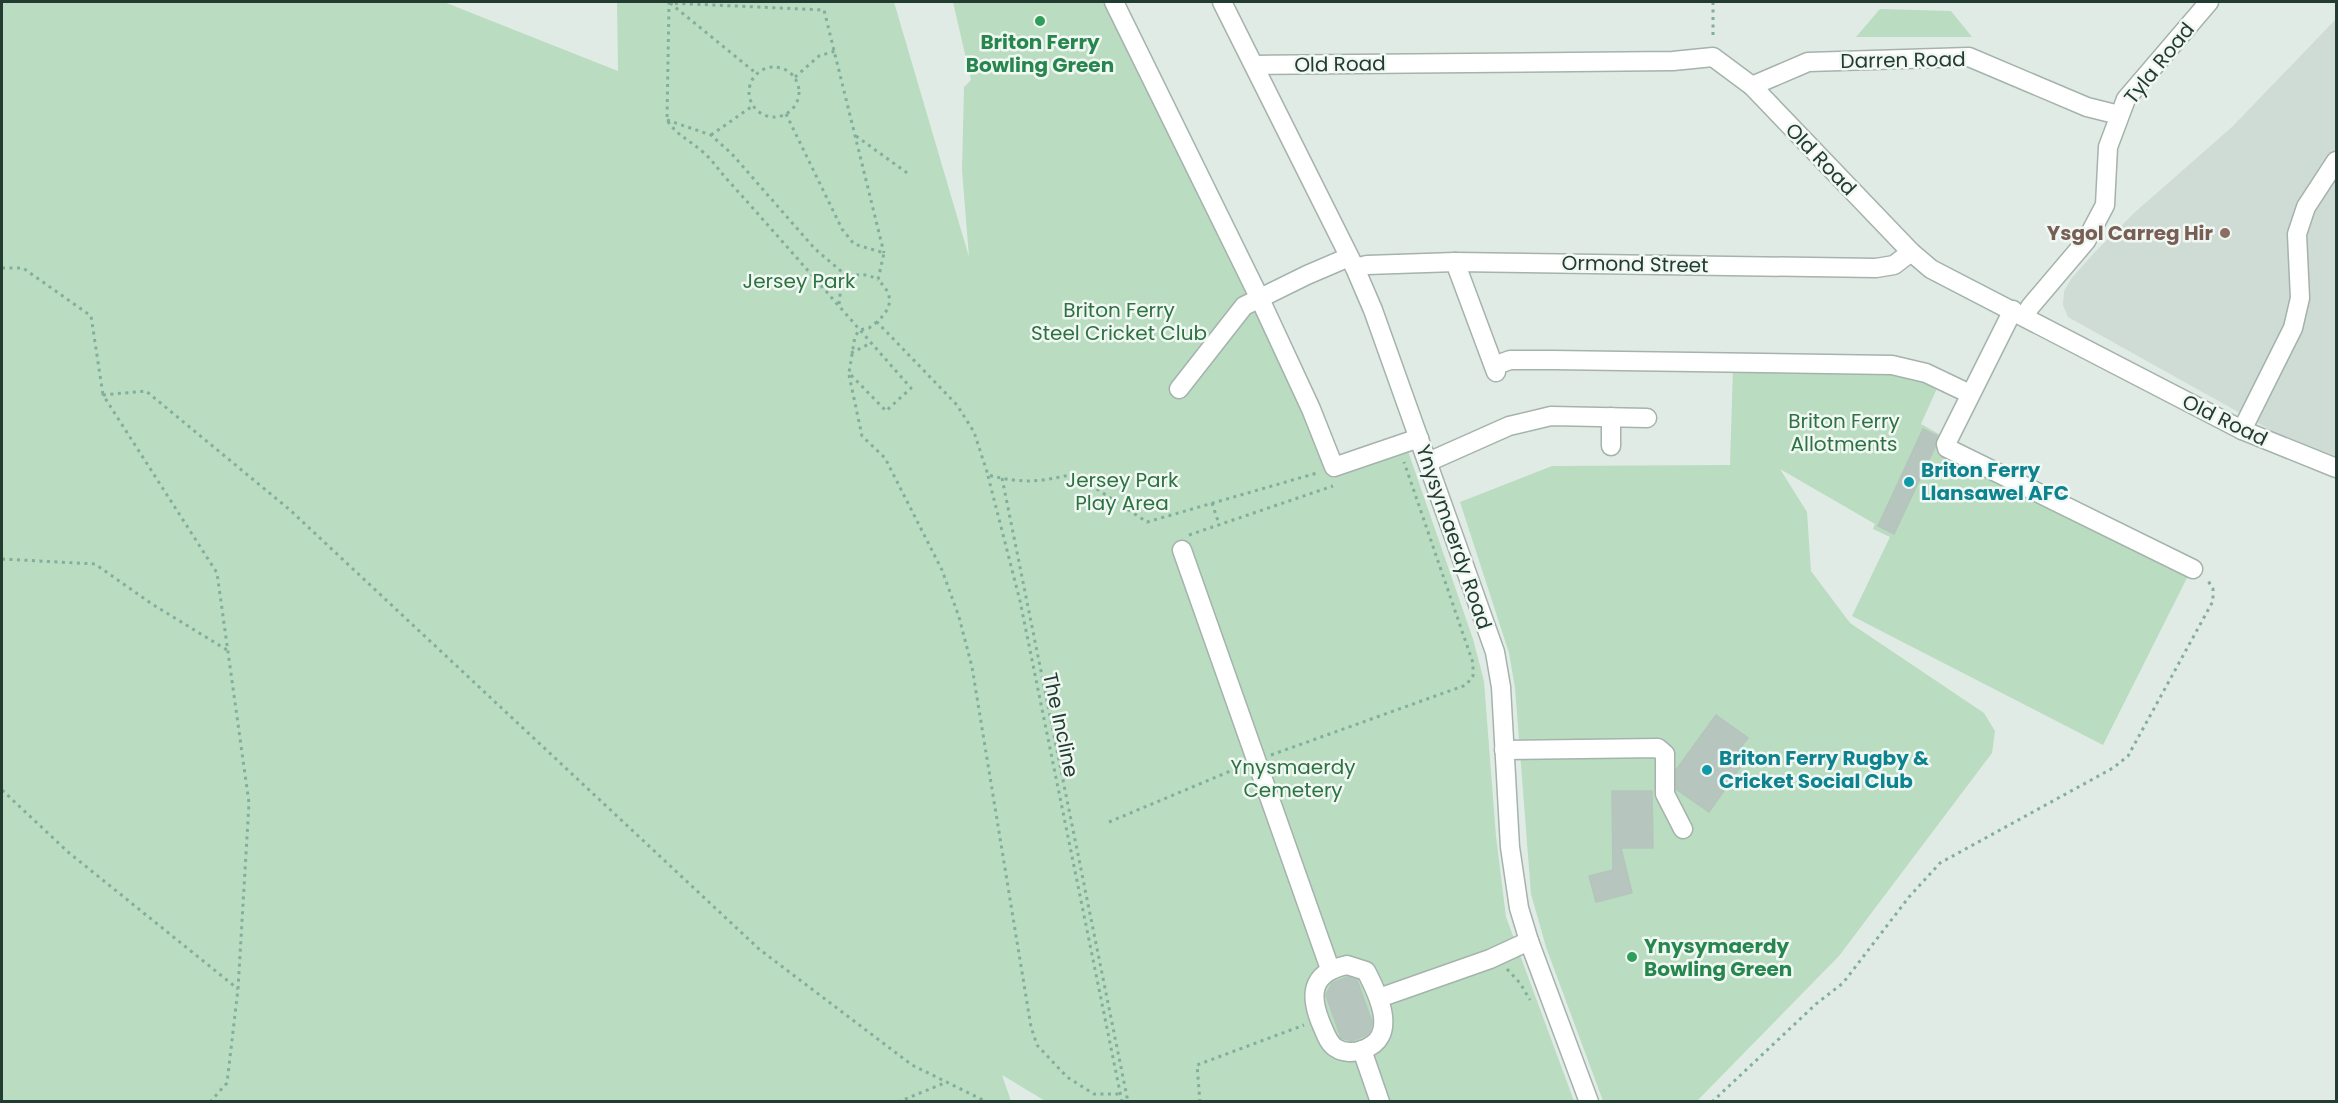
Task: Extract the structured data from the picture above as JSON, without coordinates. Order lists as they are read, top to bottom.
{
  "streets": {
    "street": [
      "Darren Road",
      "Tyla Road",
      "Old Road",
      "Ormond Street",
      "Ynysymaerdy Road"
    ],
    "path": ["The Incline"]
  },
  "crossings": [
    ["Darren Road", "Tyla Road"],
    ["Darren Road", "Old Road"],
    ["Tyla Road", "Old Road"],
    ["Old Road", "Ormond Street"],
    ["Old Road", "Ynysymaerdy Road"],
    ["Ormond Street", "Ynysymaerdy Road"]
  ],
  "parks": [
    "Jersey Park",
    "Briton Ferry Steel Cricket Club",
    "Briton Ferry Allotments",
    "Jersey Park Play Area",
    "Ynysmaerdy Cemetery"
  ],
  "places": [
    "Briton Ferry Bowling Green",
    "Ysgol Carreg Hir",
    "Briton Ferry Llansawel AFC",
    "Briton Ferry Rugby & Cricket Social Club",
    "Ynysymaerdy Bowling Green"
  ]
}
